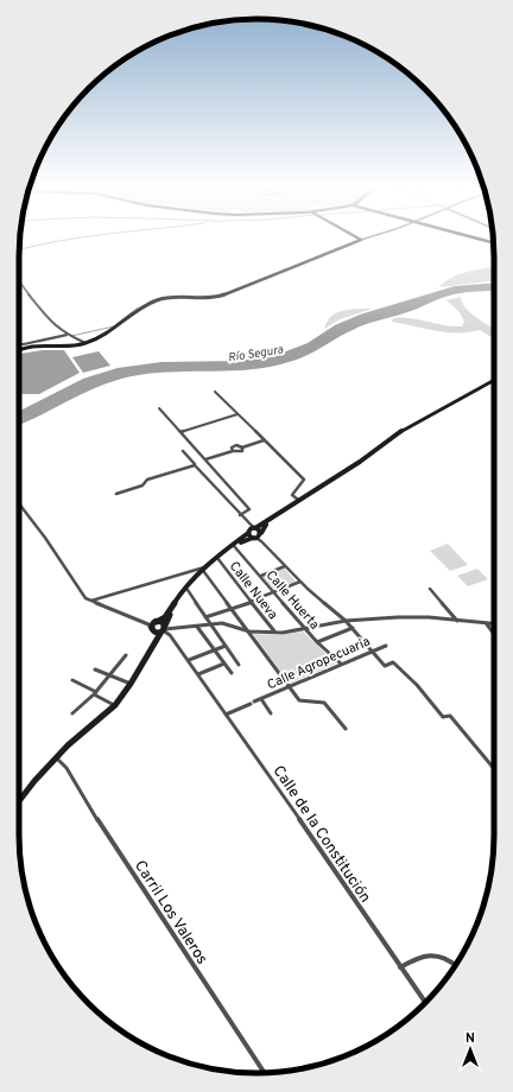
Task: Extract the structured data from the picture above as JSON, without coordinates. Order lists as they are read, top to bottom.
{
  "streets": {
    "street": [
      "Calle Nueva",
      "Calle Huerta",
      "Calle Agropecuaria",
      "Calle de la Constitución",
      "Carril Los Valeros"
    ]
  },
  "crossings": [
    ["Calle Huerta", "Calle Agropecuaria"],
    ["Calle Agropecuaria", "Calle de la Constitución"]
  ],
  "water": ["Río Segura"],
  "north": "top"
}
